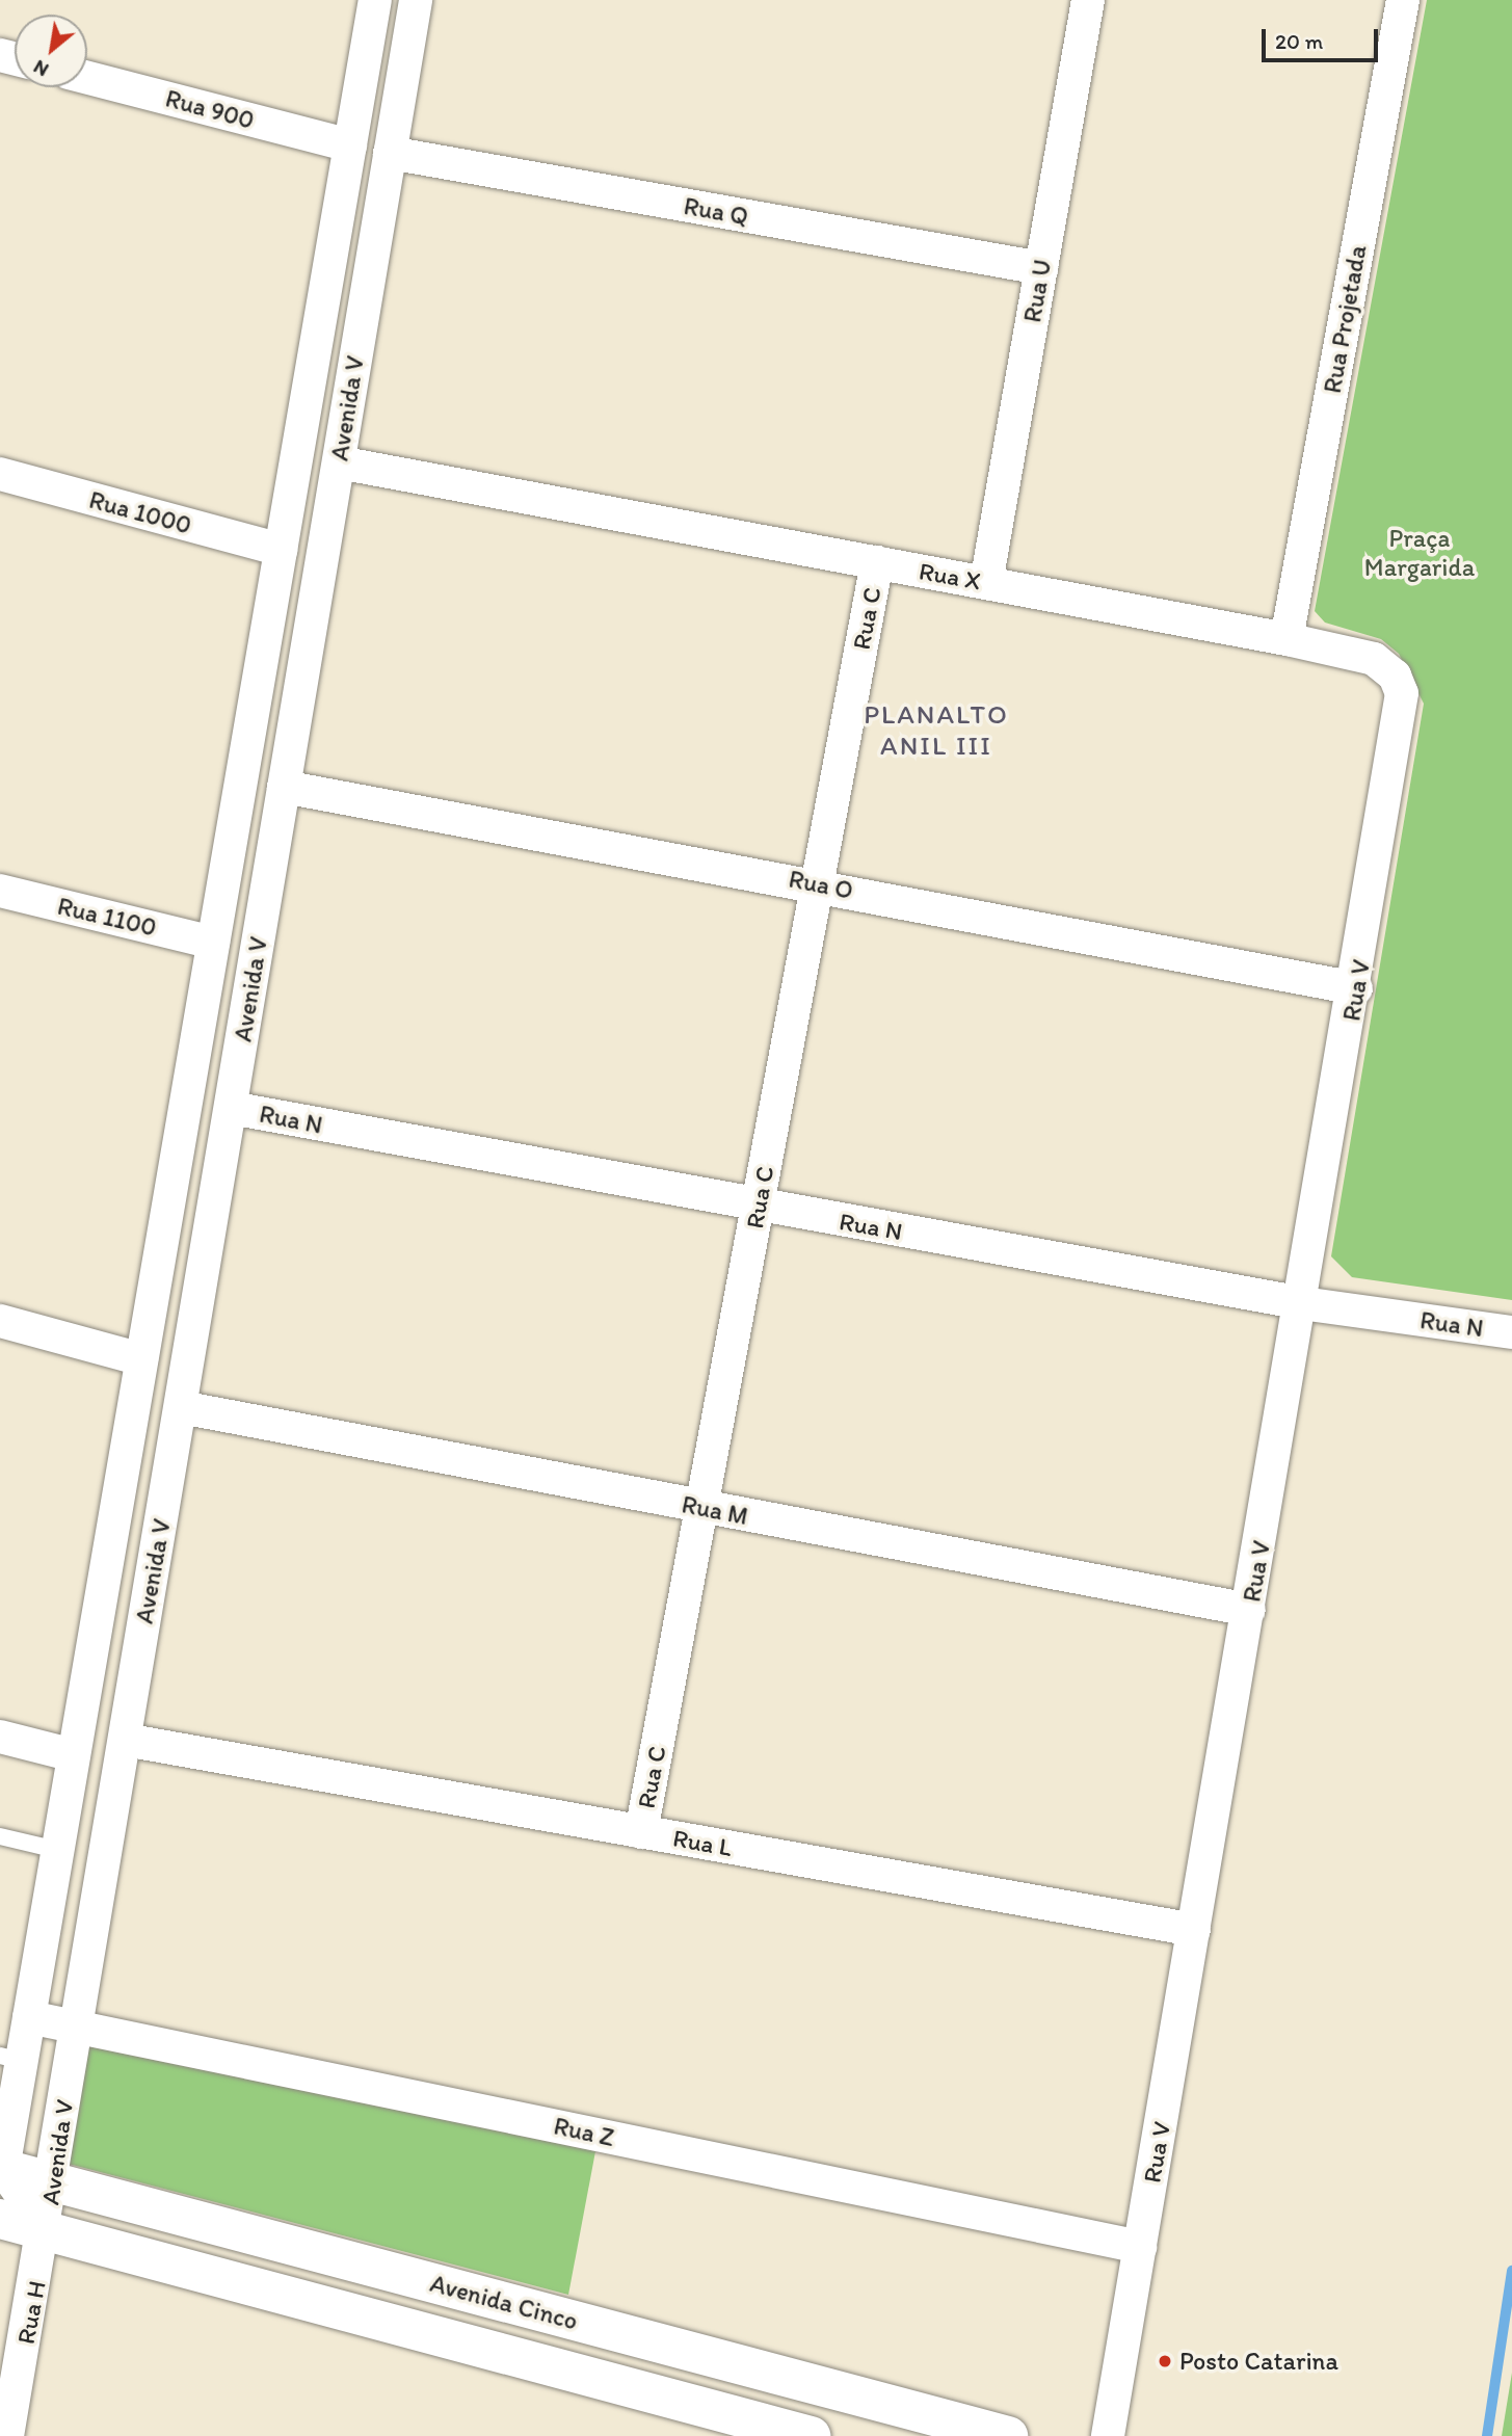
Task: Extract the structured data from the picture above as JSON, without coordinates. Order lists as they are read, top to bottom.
{
  "streets": {
    "main road": ["Avenida Cinco"],
    "street": [
      "Rua 900",
      "Rua Q",
      "Rua U",
      "Rua Projetada",
      "Avenida V",
      "Rua 1000",
      "Rua X",
      "Rua C",
      "Rua O",
      "Rua 1100",
      "Rua V",
      "Rua N",
      "Rua M",
      "Rua L",
      "Rua Z",
      "Rua H"
    ]
  },
  "crossings": [
    ["Rua 900", "Avenida V"],
    ["Rua Q", "Rua U"],
    ["Rua Q", "Avenida V"],
    ["Rua U", "Rua X"],
    ["Rua Projetada", "Rua X"],
    ["Avenida V", "Rua 1000"],
    ["Avenida V", "Rua X"],
    ["Avenida V", "Rua O"],
    ["Avenida V", "Rua 1100"],
    ["Avenida V", "Rua N"],
    ["Avenida V", "Rua M"],
    ["Avenida V", "Rua L"],
    ["Avenida V", "Rua Z"],
    ["Avenida V", "Avenida Cinco"],
    ["Avenida V", "Rua H"],
    ["Rua X", "Rua C"],
    ["Rua X", "Rua V"],
    ["Rua C", "Rua O"],
    ["Rua C", "Rua N"],
    ["Rua C", "Rua M"],
    ["Rua C", "Rua L"],
    ["Rua O", "Rua V"],
    ["Rua V", "Rua N"],
    ["Rua V", "Rua M"],
    ["Rua V", "Rua L"],
    ["Rua V", "Rua Z"],
    ["Avenida Cinco", "Rua H"]
  ],
  "districts": ["PLANALTO ANIL III"],
  "parks": ["Praça Margarida"],
  "places": ["Posto Catarina"],
  "scale_bar": "20 m",
  "north": "bottom left"
}
